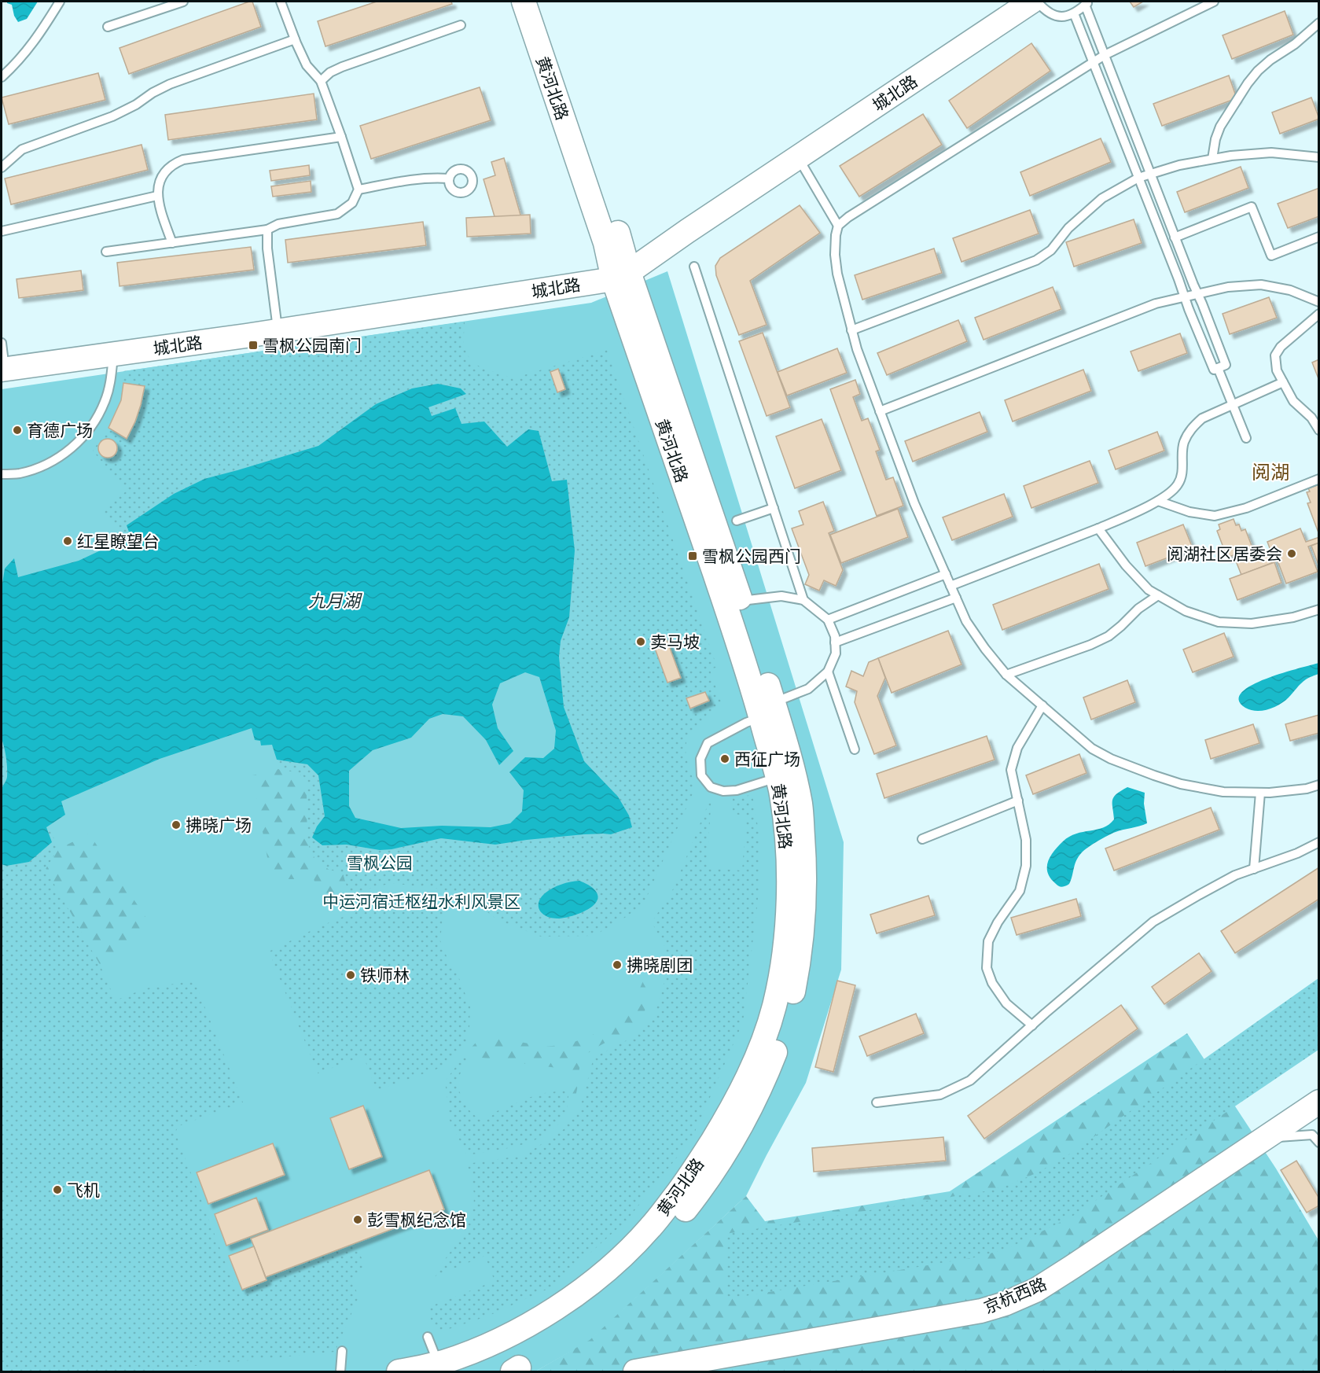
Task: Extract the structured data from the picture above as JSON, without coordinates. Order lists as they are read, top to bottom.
{
  "streets": {
    "main road": ["黄河北路", "城北路", "京杭西路"]
  },
  "crossings": [
    ["黄河北路", "城北路"]
  ],
  "districts": ["阅湖"],
  "water": ["九月湖"],
  "parks": ["雪枫公园", "中运河宿迁枢纽水利风景区"],
  "places": {
    "transit": ["雪枫公园南门", "雪枫公园西门"],
    "other": [
      "育德广场",
      "红星瞭望台",
      "阅湖社区居委会",
      "卖马坡",
      "西征广场",
      "拂晓广场",
      "拂晓剧团",
      "铁师林",
      "飞机",
      "彭雪枫纪念馆"
    ]
  }
}
